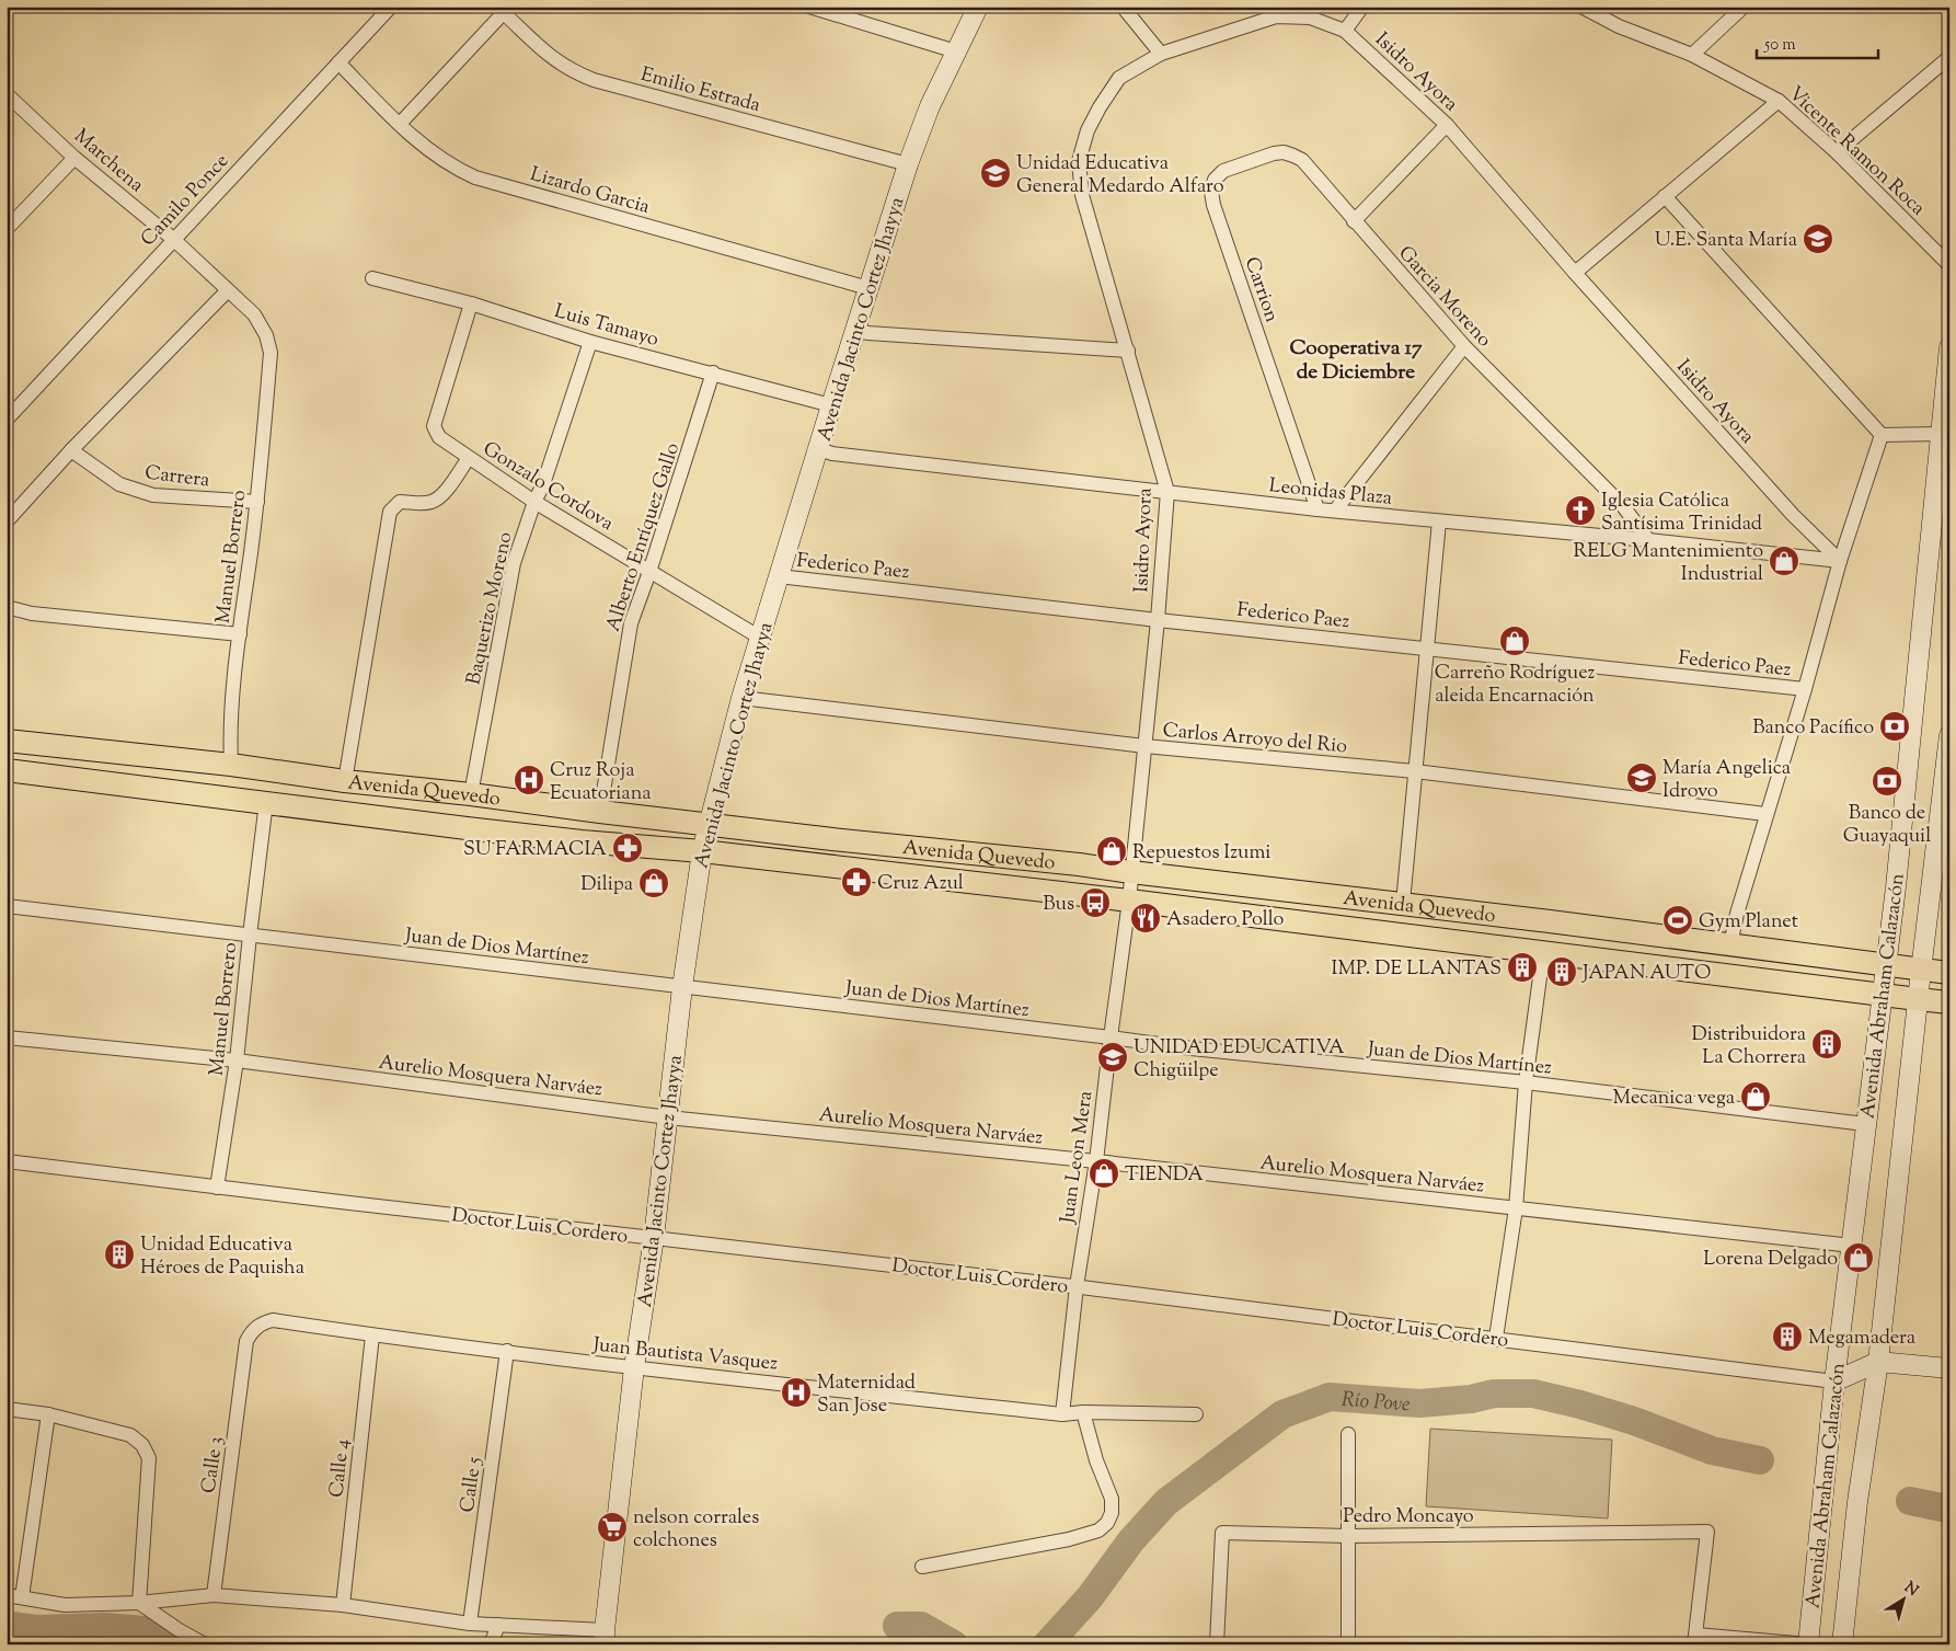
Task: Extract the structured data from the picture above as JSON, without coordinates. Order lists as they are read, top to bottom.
{
  "streets": {
    "main road": ["Avenida Jacinto Cortez Jhayya", "Avenida Quevedo", "Avenida Abraham Calazacón"],
    "street": [
      "Isidro Ayora",
      "Emilio Estrada",
      "Vicente Ramon Roca",
      "Marchena",
      "Lizardo Garcia",
      "Camilo Ponce",
      "Carrion",
      "Garcia Moreno",
      "Luis Tamayo",
      "Carrera",
      "Gonzalo Cordova",
      "Leonidas Plaza",
      "Alberto Enríquez Gallo",
      "Manuel Borrero",
      "Federico Paez",
      "Baquerizo Moreno",
      "Carlos Arroyo del Rio",
      "Juan de Dios Martínez",
      "Aurelio Mosquera Narváez",
      "Juan Leon Mera",
      "Doctor Luis Cordero",
      "Juan Bautista Vasquez",
      "Calle 3",
      "Calle 4",
      "Calle 5",
      "Pedro Moncayo"
    ]
  },
  "crossings": [
    ["Isidro Ayora", "Leonidas Plaza"],
    ["Isidro Ayora", "Federico Paez"],
    ["Isidro Ayora", "Carlos Arroyo del Rio"],
    ["Isidro Ayora", "Avenida Quevedo"],
    ["Isidro Ayora", "Juan Leon Mera"],
    ["Emilio Estrada", "Avenida Jacinto Cortez Jhayya"],
    ["Marchena", "Camilo Ponce"],
    ["Marchena", "Manuel Borrero"],
    ["Lizardo Garcia", "Camilo Ponce"],
    ["Lizardo Garcia", "Avenida Jacinto Cortez Jhayya"],
    ["Carrion", "Garcia Moreno"],
    ["Carrion", "Leonidas Plaza"],
    ["Garcia Moreno", "Leonidas Plaza"],
    ["Avenida Jacinto Cortez Jhayya", "Luis Tamayo"],
    ["Avenida Jacinto Cortez Jhayya", "Gonzalo Cordova"],
    ["Avenida Jacinto Cortez Jhayya", "Leonidas Plaza"],
    ["Avenida Jacinto Cortez Jhayya", "Federico Paez"],
    ["Avenida Jacinto Cortez Jhayya", "Carlos Arroyo del Rio"],
    ["Avenida Jacinto Cortez Jhayya", "Avenida Quevedo"],
    ["Avenida Jacinto Cortez Jhayya", "Juan de Dios Martínez"],
    ["Avenida Jacinto Cortez Jhayya", "Aurelio Mosquera Narváez"],
    ["Avenida Jacinto Cortez Jhayya", "Doctor Luis Cordero"],
    ["Avenida Jacinto Cortez Jhayya", "Juan Bautista Vasquez"],
    ["Luis Tamayo", "Gonzalo Cordova"],
    ["Luis Tamayo", "Alberto Enríquez Gallo"],
    ["Luis Tamayo", "Baquerizo Moreno"],
    ["Carrera", "Manuel Borrero"],
    ["Gonzalo Cordova", "Alberto Enríquez Gallo"],
    ["Gonzalo Cordova", "Baquerizo Moreno"],
    ["Alberto Enríquez Gallo", "Avenida Quevedo"],
    ["Manuel Borrero", "Avenida Quevedo"],
    ["Manuel Borrero", "Juan de Dios Martínez"],
    ["Manuel Borrero", "Aurelio Mosquera Narváez"],
    ["Manuel Borrero", "Doctor Luis Cordero"],
    ["Baquerizo Moreno", "Avenida Quevedo"],
    ["Avenida Quevedo", "Avenida Abraham Calazacón"],
    ["Avenida Quevedo", "Juan Leon Mera"],
    ["Juan de Dios Martínez", "Avenida Abraham Calazacón"],
    ["Juan de Dios Martínez", "Juan Leon Mera"],
    ["Avenida Abraham Calazacón", "Aurelio Mosquera Narváez"],
    ["Avenida Abraham Calazacón", "Doctor Luis Cordero"],
    ["Aurelio Mosquera Narváez", "Juan Leon Mera"],
    ["Juan Leon Mera", "Doctor Luis Cordero"],
    ["Juan Leon Mera", "Juan Bautista Vasquez"],
    ["Juan Bautista Vasquez", "Calle 3"],
    ["Juan Bautista Vasquez", "Calle 4"],
    ["Juan Bautista Vasquez", "Calle 5"]
  ],
  "districts": ["Cooperativa 17 de Diciembre"],
  "water": ["Río Pove"],
  "places": {
    "school or university": [
      "Unidad Educativa General Medardo Alfaro",
      "U.E. Santa María",
      "María Angelica Idrovo",
      "UNIDAD EDUCATIVA Chigüilpe"
    ],
    "church": ["Iglesia Católica Santísima Trinidad"],
    "shop": [
      "RELG Mantenimiento Industrial",
      "Carreño Rodríguez aleida Encarnación",
      "Repuestos Izumi",
      "Dilipa",
      "Mecanica vega",
      "TIENDA",
      "Lorena Delgado"
    ],
    "bank": ["Banco Pacífico", "Banco de Guayaquil"],
    "hospital": ["Cruz Roja Ecuatoriana", "Maternidad San Jose"],
    "pharmacy": ["SU FARMACIA", "Cruz Azul"],
    "bus stop": ["Bus"],
    "restaurant": ["Asadero Pollo"],
    "sports": ["Gym Planet"],
    "building": [
      "IMP. DE LLANTAS",
      "JAPAN AUTO",
      "Distribuidora La Chorrera",
      "Unidad Educativa Héroes de Paquisha",
      "Megamadera"
    ],
    "supermarket": ["nelson corrales colchones"]
  },
  "scale_bar": "50 m",
  "north": "top right"
}
